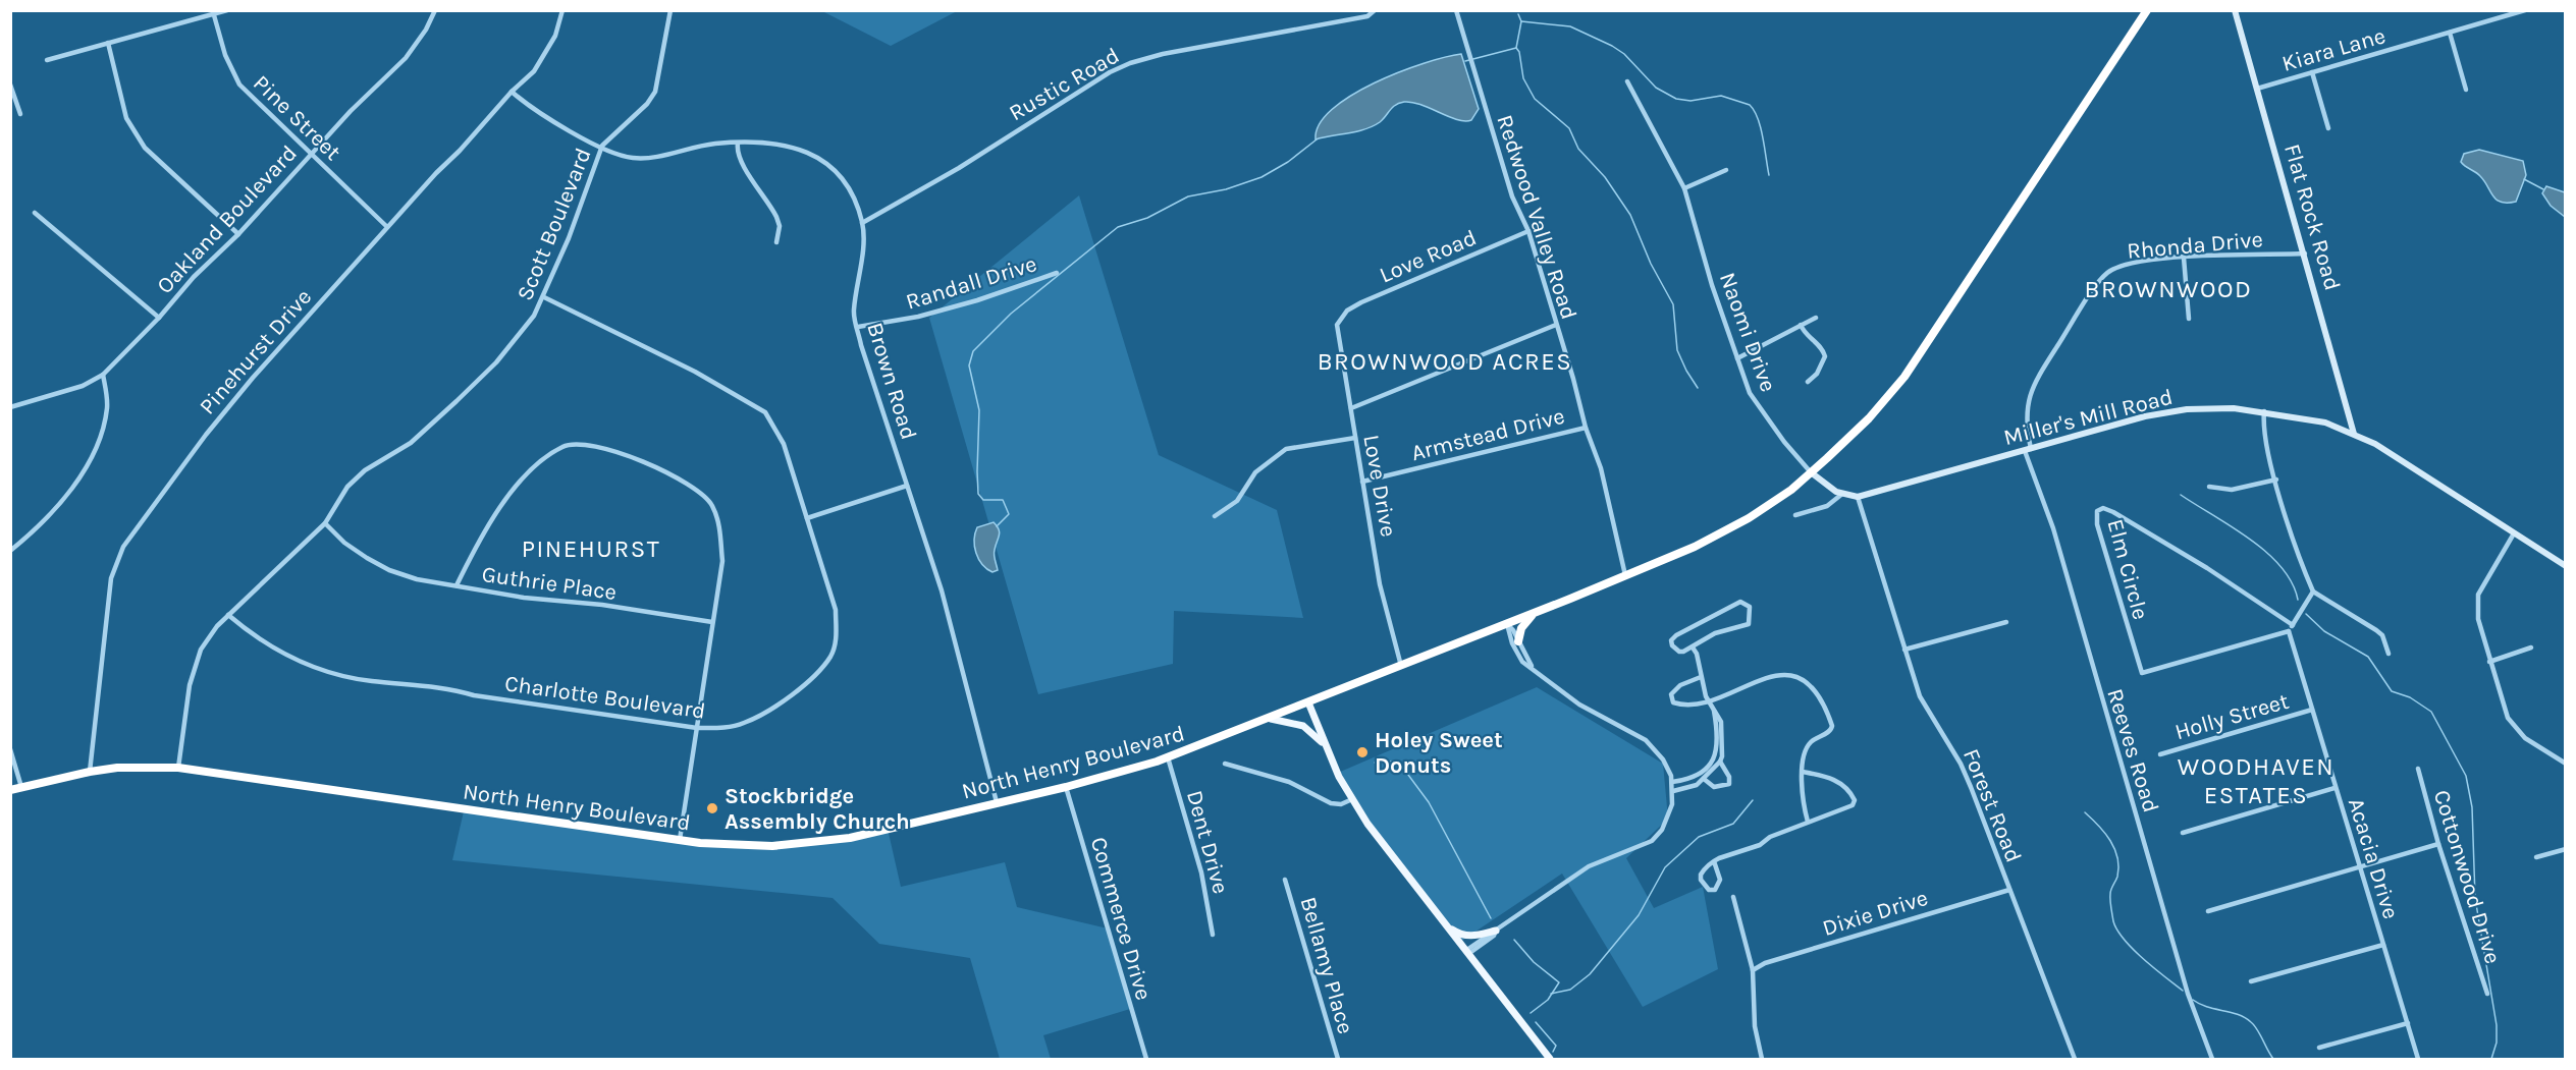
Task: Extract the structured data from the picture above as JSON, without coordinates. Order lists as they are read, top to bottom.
{
  "streets": {
    "highway": ["North Henry Boulevard"],
    "street": [
      "Kiara Lane",
      "Rustic Road",
      "Pine Street",
      "Redwood Valley Road",
      "Flat Rock Road",
      "Oakland Boulevard",
      "Scott Boulevard",
      "Rhonda Drive",
      "Love Road",
      "Randall Drive",
      "Naomi Drive",
      "Pinehurst Drive",
      "Brown Road",
      "Miller's Mill Road",
      "Armstead Drive",
      "Love Drive",
      "Elm Circle",
      "Guthrie Place",
      "Charlotte Boulevard",
      "Holly Street",
      "Reeves Road",
      "Forest Road",
      "Dent Drive",
      "Acacia Drive",
      "Cottonwood Drive",
      "Dixie Drive",
      "Commerce Drive",
      "Bellamy Place"
    ]
  },
  "crossings": [
    ["Kiara Lane", "Flat Rock Road"],
    ["Rustic Road", "Brown Road"],
    ["Pine Street", "Oakland Boulevard"],
    ["Pine Street", "Pinehurst Drive"],
    ["Redwood Valley Road", "Love Road"],
    ["Redwood Valley Road", "Armstead Drive"],
    ["Redwood Valley Road", "North Henry Boulevard"],
    ["Flat Rock Road", "Rhonda Drive"],
    ["Flat Rock Road", "Miller's Mill Road"],
    ["Scott Boulevard", "Brown Road"],
    ["Scott Boulevard", "Guthrie Place"],
    ["Scott Boulevard", "Charlotte Boulevard"],
    ["Scott Boulevard", "North Henry Boulevard"],
    ["Rhonda Drive", "Miller's Mill Road"],
    ["Rhonda Drive", "Reeves Road"],
    ["Love Road", "Love Drive"],
    ["Randall Drive", "Brown Road"],
    ["Naomi Drive", "Miller's Mill Road"],
    ["Naomi Drive", "North Henry Boulevard"],
    ["Pinehurst Drive", "Brown Road"],
    ["Pinehurst Drive", "North Henry Boulevard"],
    ["Brown Road", "North Henry Boulevard"],
    ["Miller's Mill Road", "Reeves Road"],
    ["Miller's Mill Road", "North Henry Boulevard"],
    ["Miller's Mill Road", "Forest Road"],
    ["Armstead Drive", "Love Drive"],
    ["Love Drive", "North Henry Boulevard"],
    ["Elm Circle", "Acacia Drive"],
    ["Holly Street", "Acacia Drive"],
    ["North Henry Boulevard", "Dent Drive"],
    ["North Henry Boulevard", "Commerce Drive"],
    ["Forest Road", "Dixie Drive"]
  ],
  "districts": [
    "BROWNWOOD",
    "BROWNWOOD ACRES",
    "PINEHURST",
    "WOODHAVEN ESTATES"
  ],
  "places": ["Holey Sweet Donuts", "Stockbridge Assembly Church"]
}
